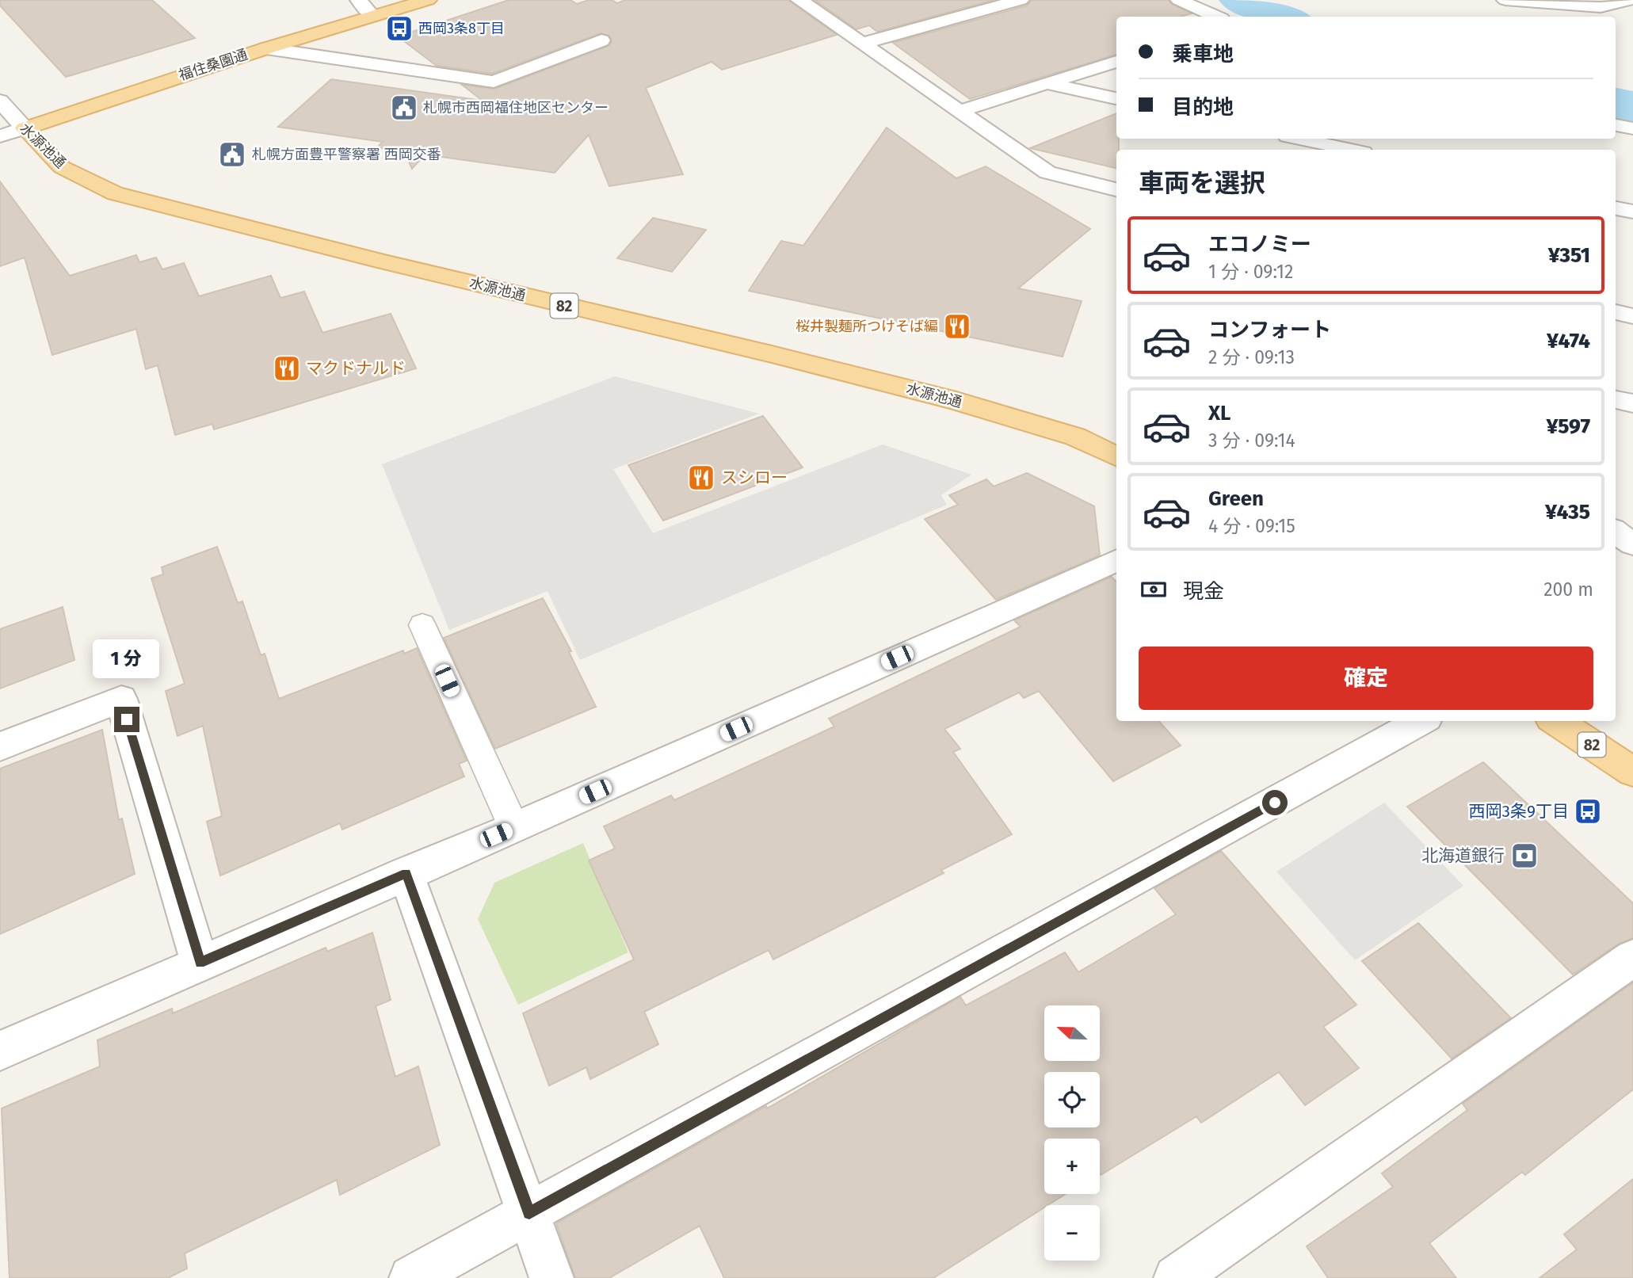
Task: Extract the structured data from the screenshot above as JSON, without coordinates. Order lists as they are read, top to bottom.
{
  "streets": {
    "main road": ["福住桑園通", "水源池通", "82"]
  },
  "crossings": [
    ["福住桑園通", "水源池通"]
  ],
  "places": {
    "bus stop": ["西岡3条8丁目", "西岡3条9丁目"],
    "public building": ["札幌市西岡福住地区センター", "札幌方面豊平警察署 西岡交番"],
    "restaurant": ["桜井製麺所つけそば編", "マクドナルド", "スシロー"],
    "bank": ["北海道銀行"]
  },
  "north": "left",
  "page": {
    "banner": ["乗車地", "目的地"],
    "heading": "車両を選択",
    "list": [
      {
        "name": "エコノミー",
        "note": "1 分 · 09:12",
        "value": "¥351"
      },
      {
        "name": "コンフォート",
        "note": "2 分 · 09:13",
        "value": "¥474"
      },
      {
        "name": "XL",
        "note": "3 分 · 09:14",
        "value": "¥597"
      },
      {
        "name": "Green",
        "note": "4 分 · 09:15",
        "value": "¥435"
      }
    ],
    "pay": ["現金", "200 m"],
    "buttons": "確定",
    "bubble": "1 分",
    "map_buttons": ["+", "−"]
  }
}
